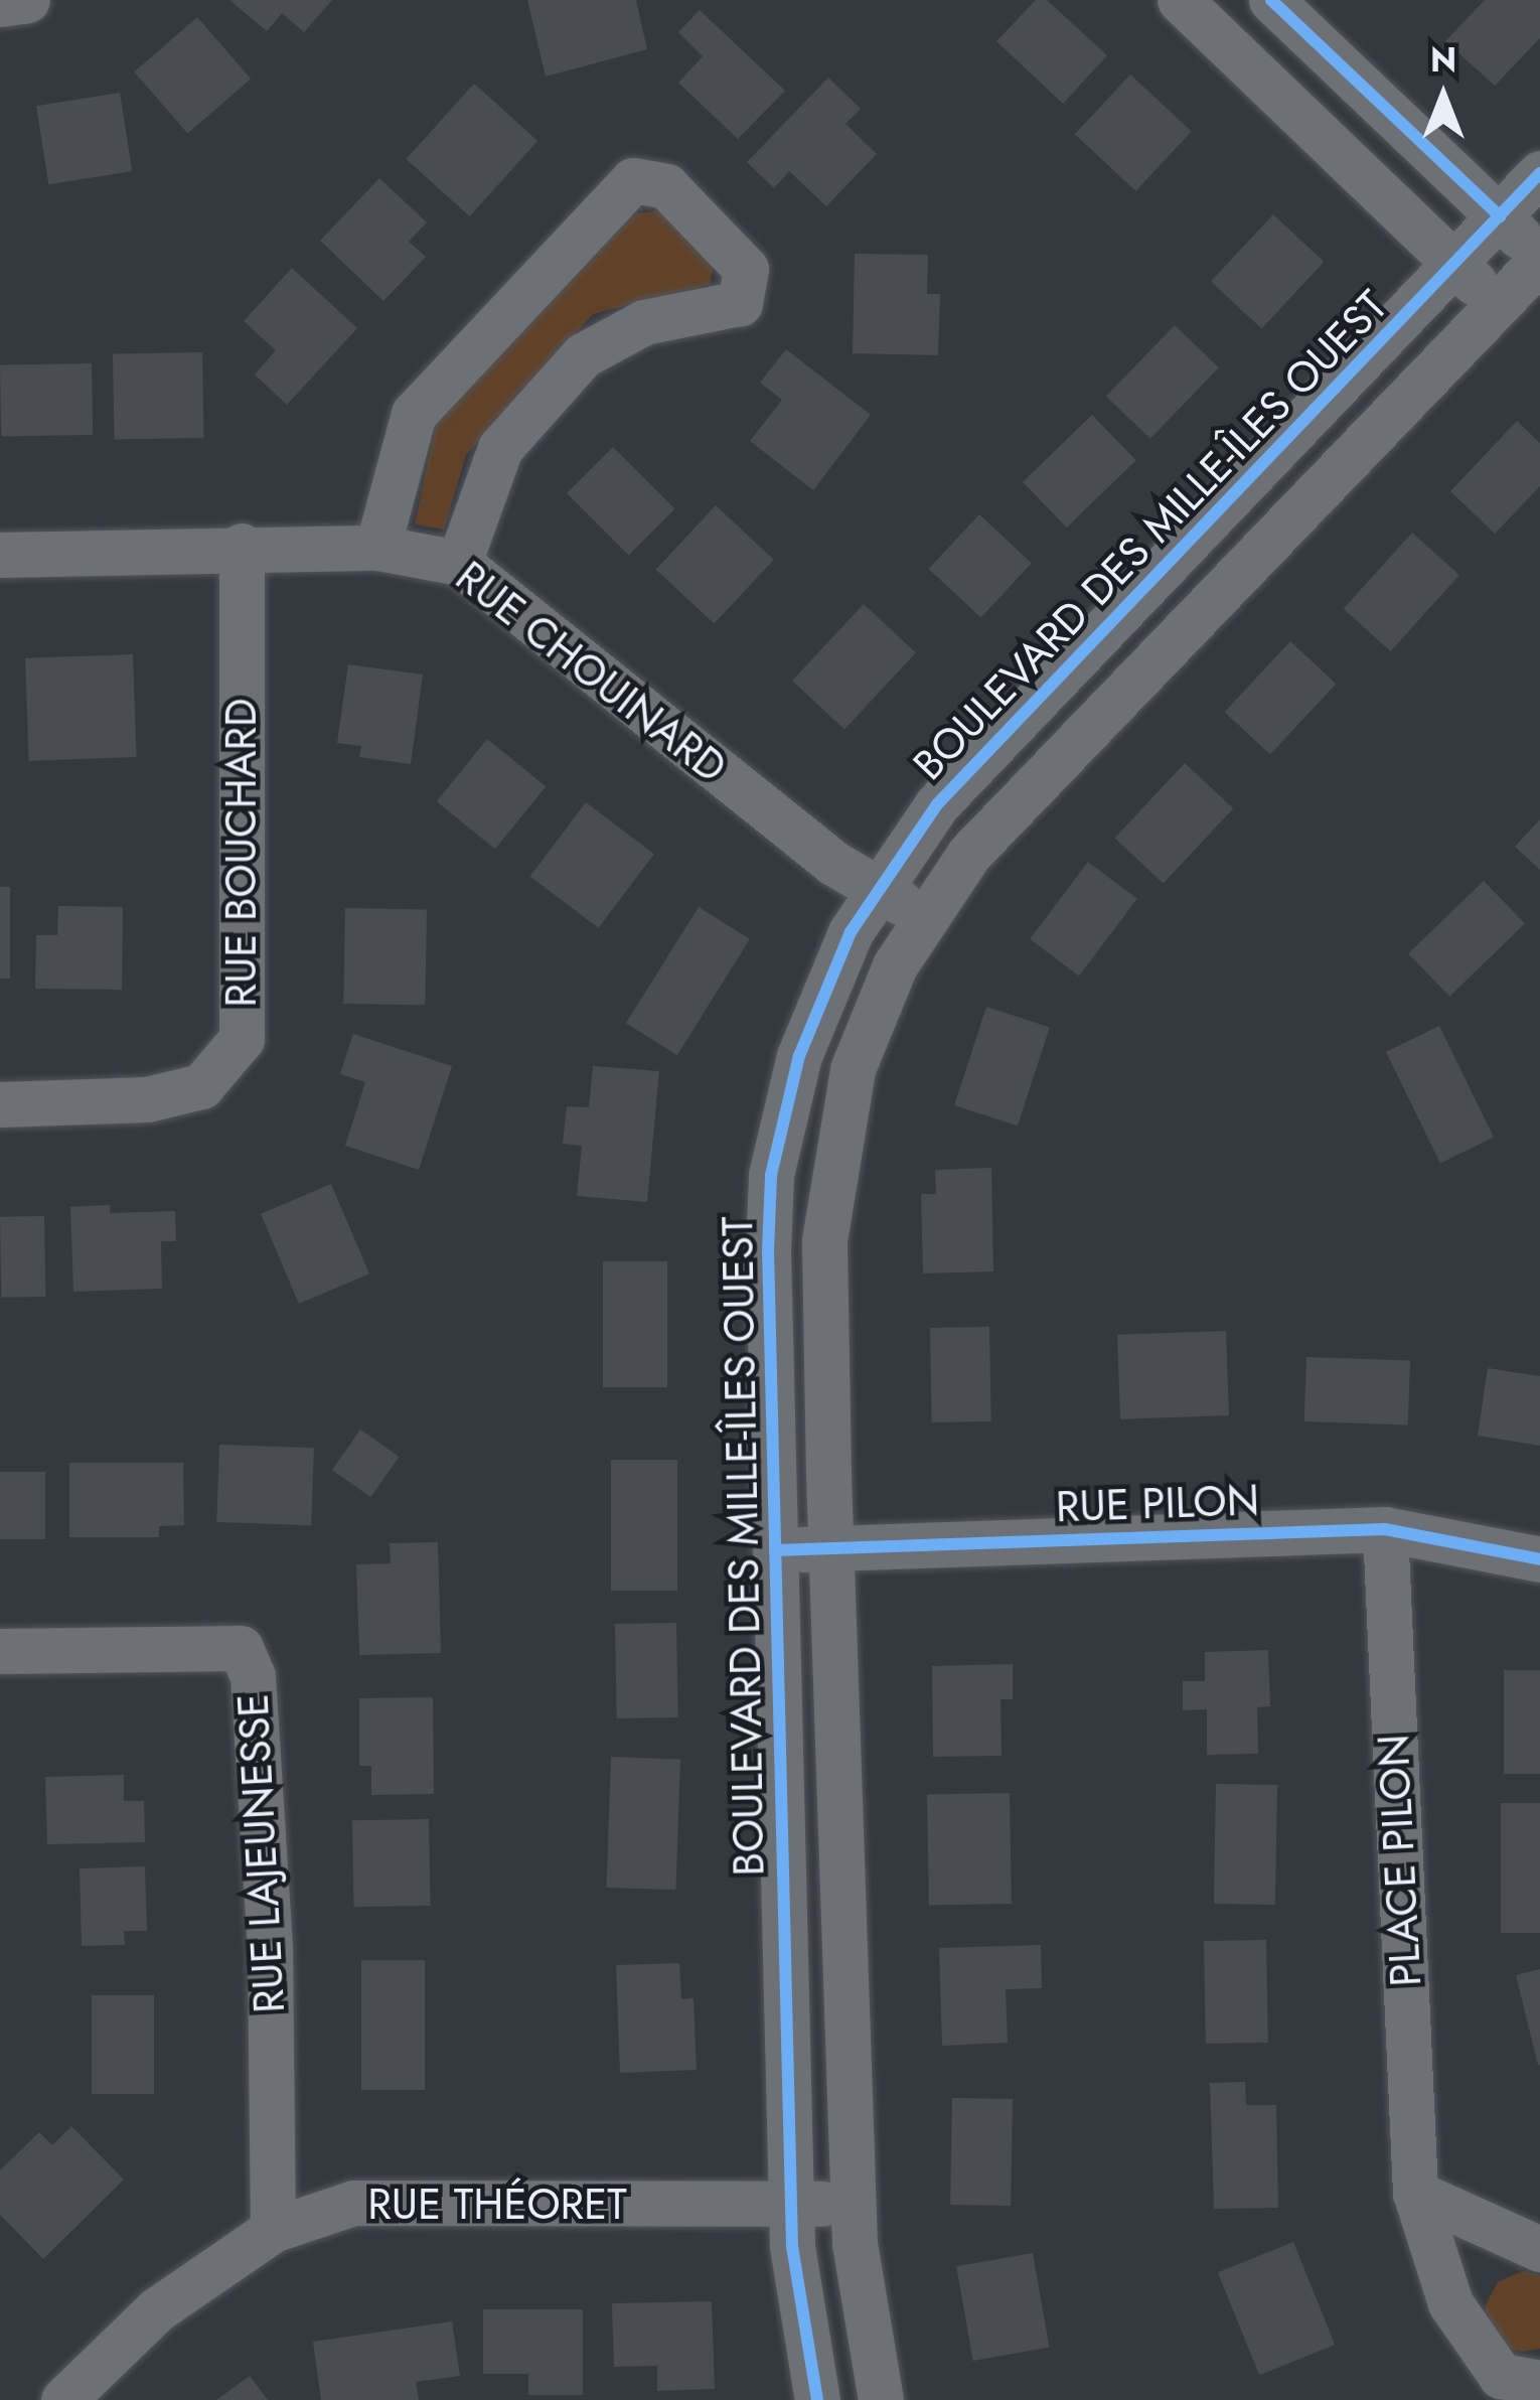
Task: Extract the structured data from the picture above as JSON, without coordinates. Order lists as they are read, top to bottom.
{
  "streets": {
    "street": [
      "BOULEVARD DES MILLE-ÎLES OUEST",
      "RUE CHOUINARD",
      "RUE BOUCHARD",
      "RUE PILON",
      "RUE LAJEUNESSE",
      "PLACE PILON",
      "RUE THÉORET"
    ]
  },
  "crossings": [
    ["BOULEVARD DES MILLE-ÎLES OUEST", "RUE CHOUINARD"],
    ["BOULEVARD DES MILLE-ÎLES OUEST", "RUE PILON"],
    ["BOULEVARD DES MILLE-ÎLES OUEST", "RUE THÉORET"],
    ["RUE CHOUINARD", "RUE BOUCHARD"],
    ["RUE PILON", "PLACE PILON"],
    ["RUE LAJEUNESSE", "RUE THÉORET"]
  ],
  "north": "top"
}
